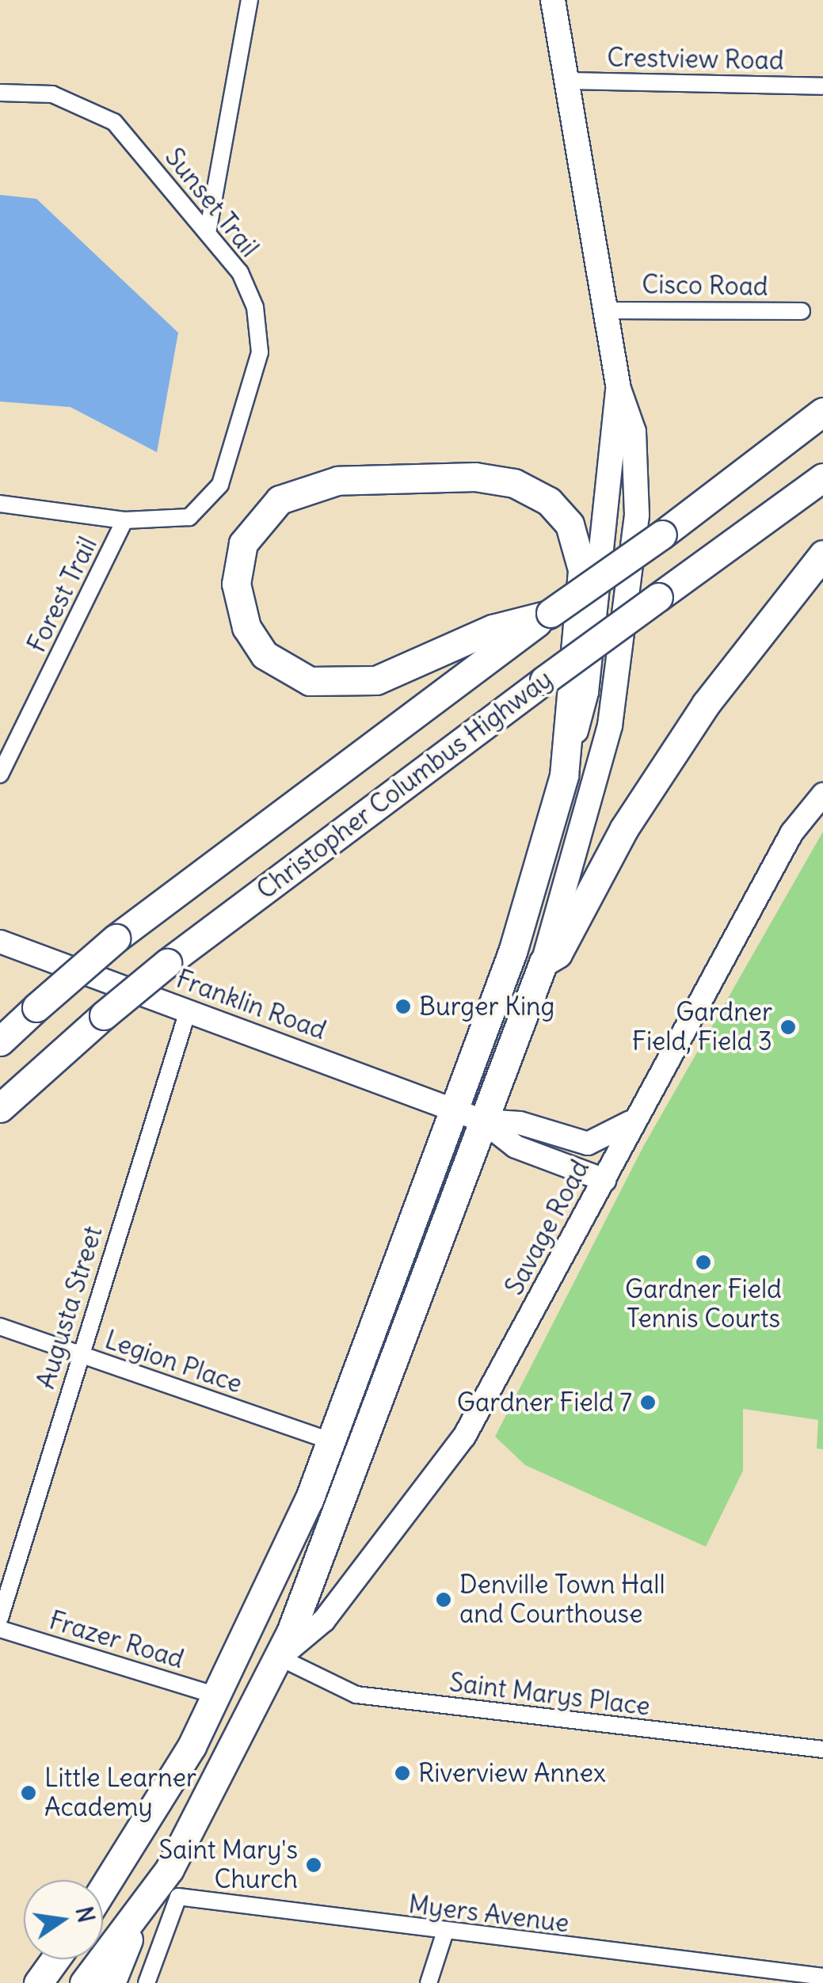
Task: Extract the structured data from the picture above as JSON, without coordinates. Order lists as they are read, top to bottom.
{
  "streets": {
    "highway": ["Christopher Columbus Highway"],
    "street": [
      "Crestview Road",
      "Sunset Trail",
      "Cisco Road",
      "Forest Trail",
      "Franklin Road",
      "Savage Road",
      "Augusta Street",
      "Legion Place",
      "Frazer Road",
      "Saint Marys Place",
      "Myers Avenue"
    ]
  },
  "crossings": [
    ["Sunset Trail", "Forest Trail"],
    ["Franklin Road", "Savage Road"],
    ["Franklin Road", "Augusta Street"],
    ["Savage Road", "Saint Marys Place"],
    ["Augusta Street", "Legion Place"]
  ],
  "places": [
    "Burger King",
    "Gardner Field, Field 3",
    "Gardner Field Tennis Courts",
    "Gardner Field 7",
    "Denville Town Hall and Courthouse",
    "Riverview Annex",
    "Little Learner Academy",
    "Saint Mary's Church"
  ],
  "north": "right"
}
